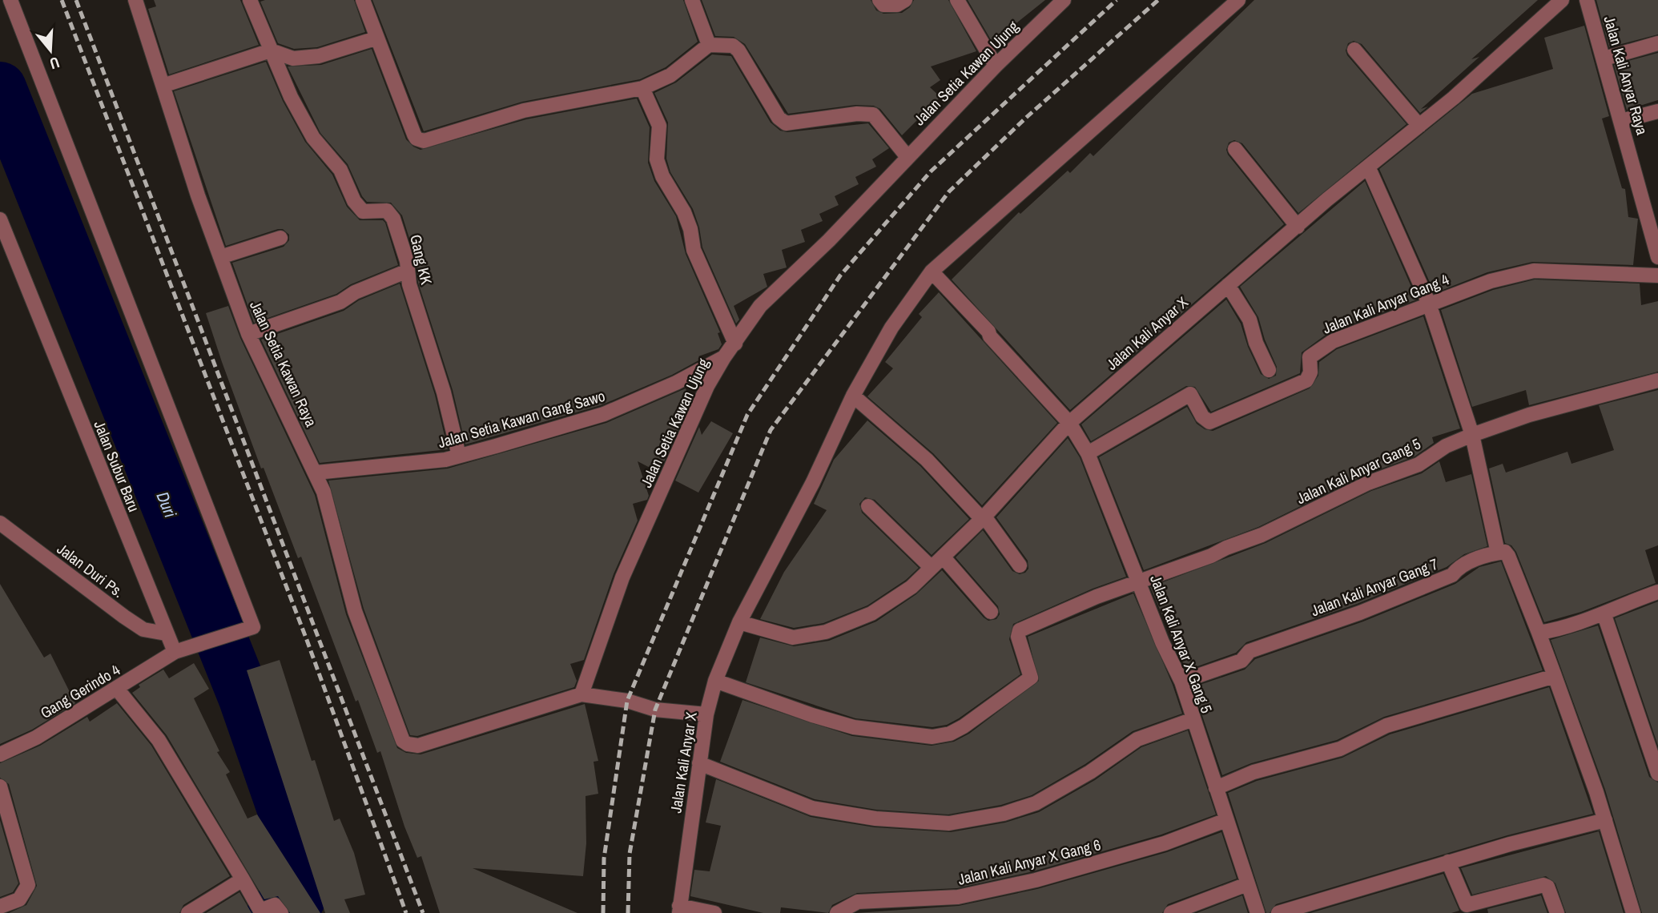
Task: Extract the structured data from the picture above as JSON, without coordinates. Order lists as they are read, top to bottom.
{
  "streets": {
    "street": [
      "Jalan Setia Kawan Ujung",
      "Jalan Kali Anyar Raya",
      "Gang KK",
      "Jalan Kali Anyar Gang 4",
      "Jalan Kali Anyar X",
      "Jalan Setia Kawan Raya",
      "Jalan Setia Kawan Gang Sawo",
      "Jalan Subur Baru",
      "Jalan Kali Anyar Gang 5",
      "Jalan Duri Ps.",
      "Jalan Kali Anyar Gang 7",
      "Jalan Kali Anyar X Gang 5",
      "Gang Gerindo 4",
      "Jalan Kali Anyar X Gang 6"
    ]
  },
  "crossings": [
    ["Jalan Setia Kawan Ujung", "Jalan Setia Kawan Raya"],
    ["Jalan Setia Kawan Ujung", "Jalan Setia Kawan Gang Sawo"],
    ["Gang KK", "Jalan Setia Kawan Gang Sawo"],
    ["Jalan Kali Anyar Gang 4", "Jalan Kali Anyar X Gang 5"],
    ["Jalan Kali Anyar X", "Jalan Kali Anyar Gang 5"],
    ["Jalan Kali Anyar X", "Jalan Kali Anyar X Gang 5"],
    ["Jalan Setia Kawan Raya", "Jalan Setia Kawan Gang Sawo"],
    ["Jalan Subur Baru", "Jalan Duri Ps."],
    ["Jalan Subur Baru", "Gang Gerindo 4"],
    ["Jalan Kali Anyar Gang 5", "Jalan Kali Anyar X Gang 5"],
    ["Jalan Kali Anyar Gang 7", "Jalan Kali Anyar X Gang 5"],
    ["Jalan Kali Anyar X Gang 5", "Jalan Kali Anyar X Gang 6"]
  ],
  "water": ["Duri"],
  "north": "bottom"
}
